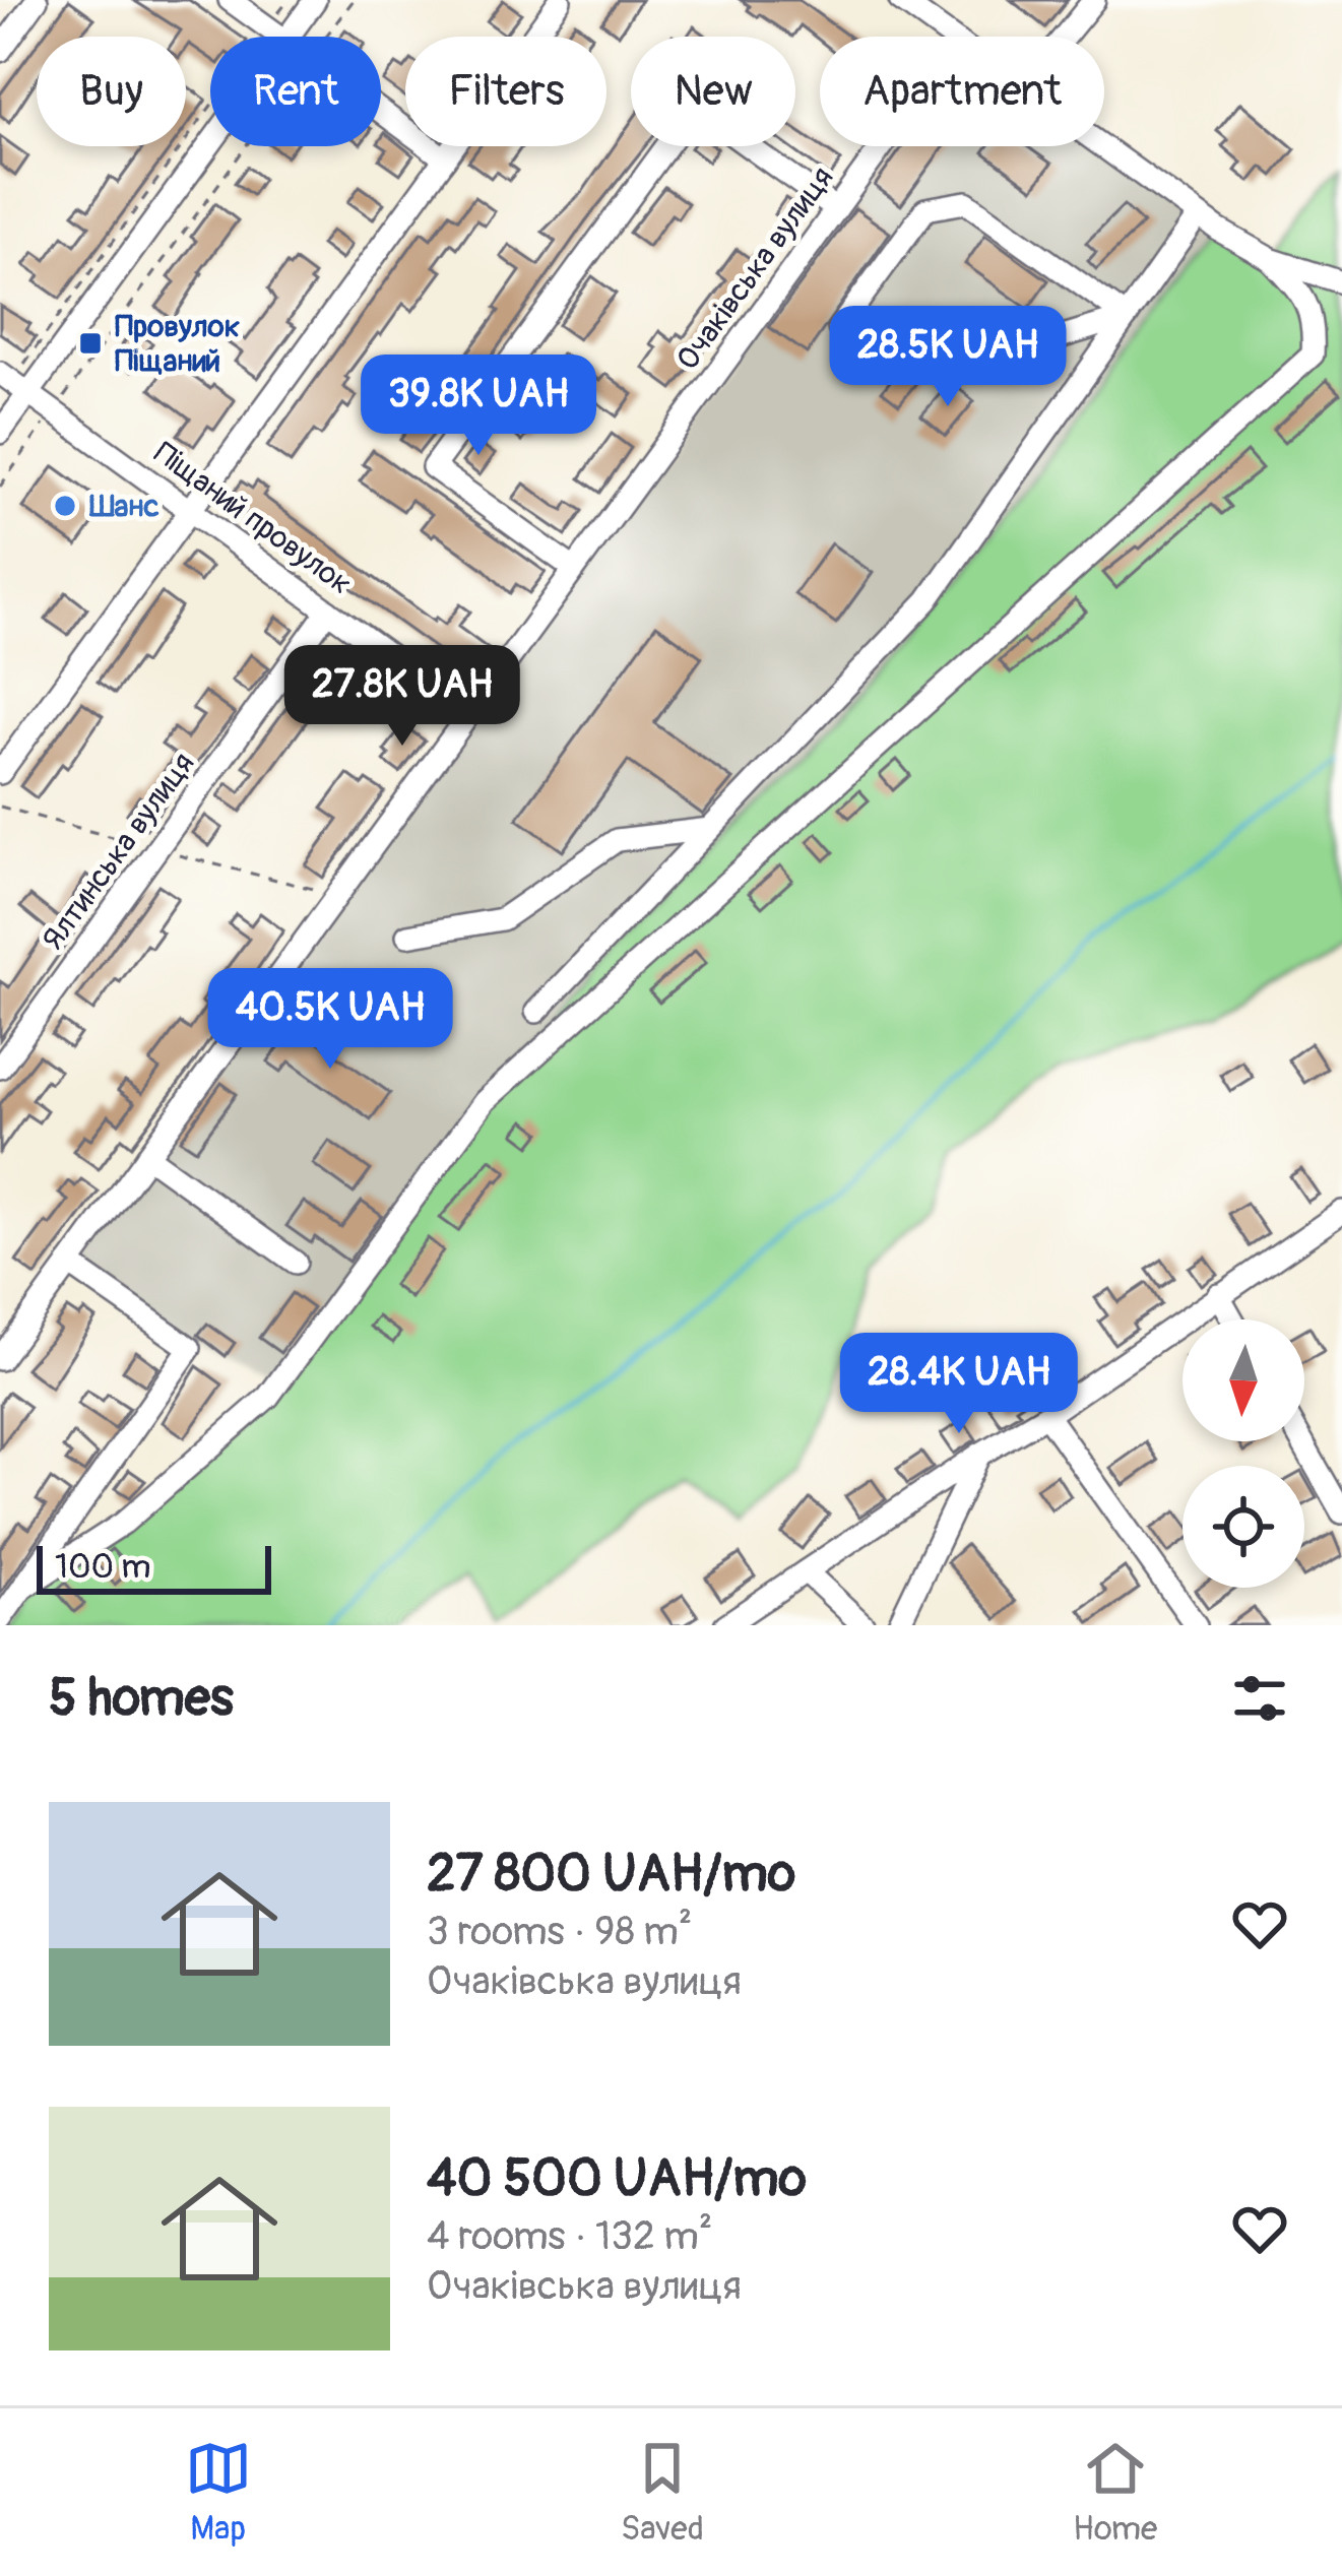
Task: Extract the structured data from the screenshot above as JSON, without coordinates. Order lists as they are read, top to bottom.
{
  "streets": {
    "street": ["Очаківська вулиця", "Піщаний провулок", "Ялтинська вулиця"]
  },
  "crossings": [
    ["Очаківська вулиця", "Піщаний провулок"],
    ["Піщаний провулок", "Ялтинська вулиця"]
  ],
  "places": {
    "transit": ["Провулок Піщаний"],
    "other": ["Шанс"]
  },
  "scale_bar": "100 m",
  "north": "bottom",
  "page": {
    "chip": [
      "Buy",
      "Rent",
      "Filters",
      "New",
      "Apartment"
    ],
    "price": [
      "28.5K UAH",
      "39.8K UAH",
      "27.8K UAH",
      "40.5K UAH",
      "28.4K UAH"
    ],
    "scale": "100 m",
    "heading": "5 homes",
    "list": [
      {
        "name": "27 800 UAH/mo",
        "note": "3 rooms · 98 m² · Очаківська вулиця"
      },
      {
        "name": "40 500 UAH/mo",
        "note": "4 rooms · 132 m² · Очаківська вулиця"
      }
    ],
    "tabs": ["Map", "Saved", "Home"]
  }
}
